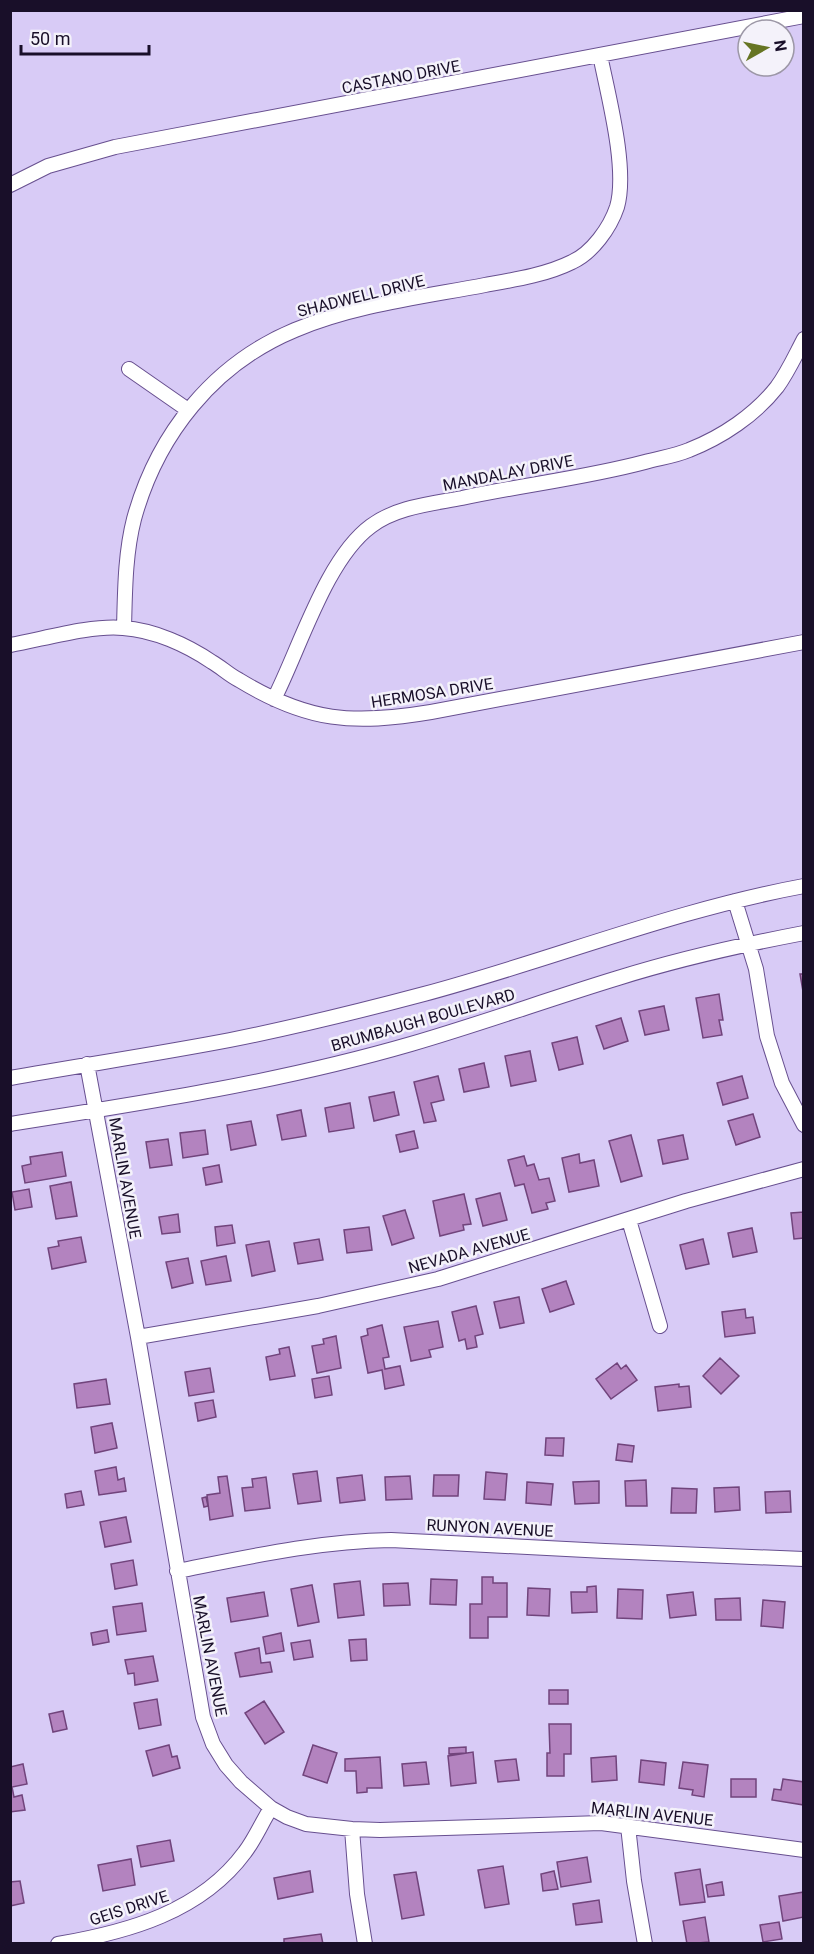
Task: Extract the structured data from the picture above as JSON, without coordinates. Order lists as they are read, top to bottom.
{
  "streets": {
    "street": [
      "CASTANO DRIVE",
      "SHADWELL DRIVE",
      "MANDALAY DRIVE",
      "HERMOSA DRIVE",
      "BRUMBAUGH BOULEVARD",
      "MARLIN AVENUE",
      "NEVADA AVENUE",
      "RUNYON AVENUE",
      "GEIS DRIVE"
    ]
  },
  "crossings": [
    ["CASTANO DRIVE", "SHADWELL DRIVE"],
    ["SHADWELL DRIVE", "HERMOSA DRIVE"],
    ["MANDALAY DRIVE", "HERMOSA DRIVE"],
    ["BRUMBAUGH BOULEVARD", "MARLIN AVENUE"],
    ["MARLIN AVENUE", "NEVADA AVENUE"],
    ["MARLIN AVENUE", "RUNYON AVENUE"],
    ["MARLIN AVENUE", "GEIS DRIVE"]
  ],
  "scale_bar": "50 m",
  "north": "right"
}
